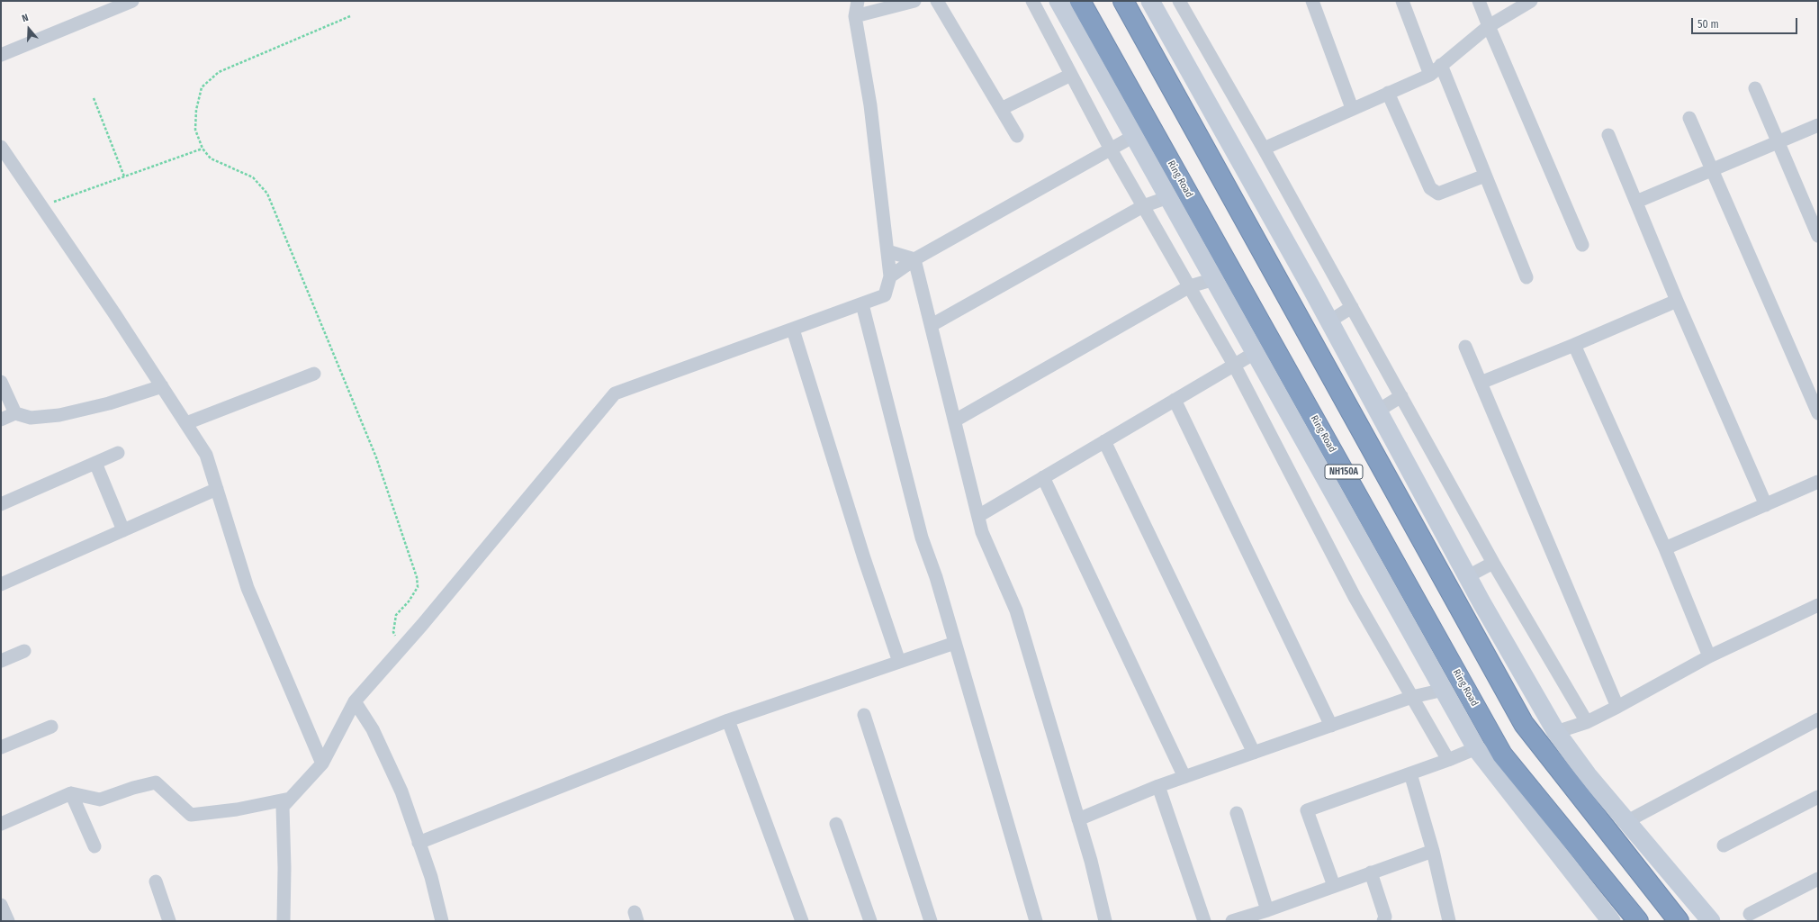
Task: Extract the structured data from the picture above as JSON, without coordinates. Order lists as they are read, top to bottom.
{
  "streets": {
    "highway": ["Ring Road", "NH150A"]
  },
  "scale_bar": "50 m",
  "north": "top"
}
